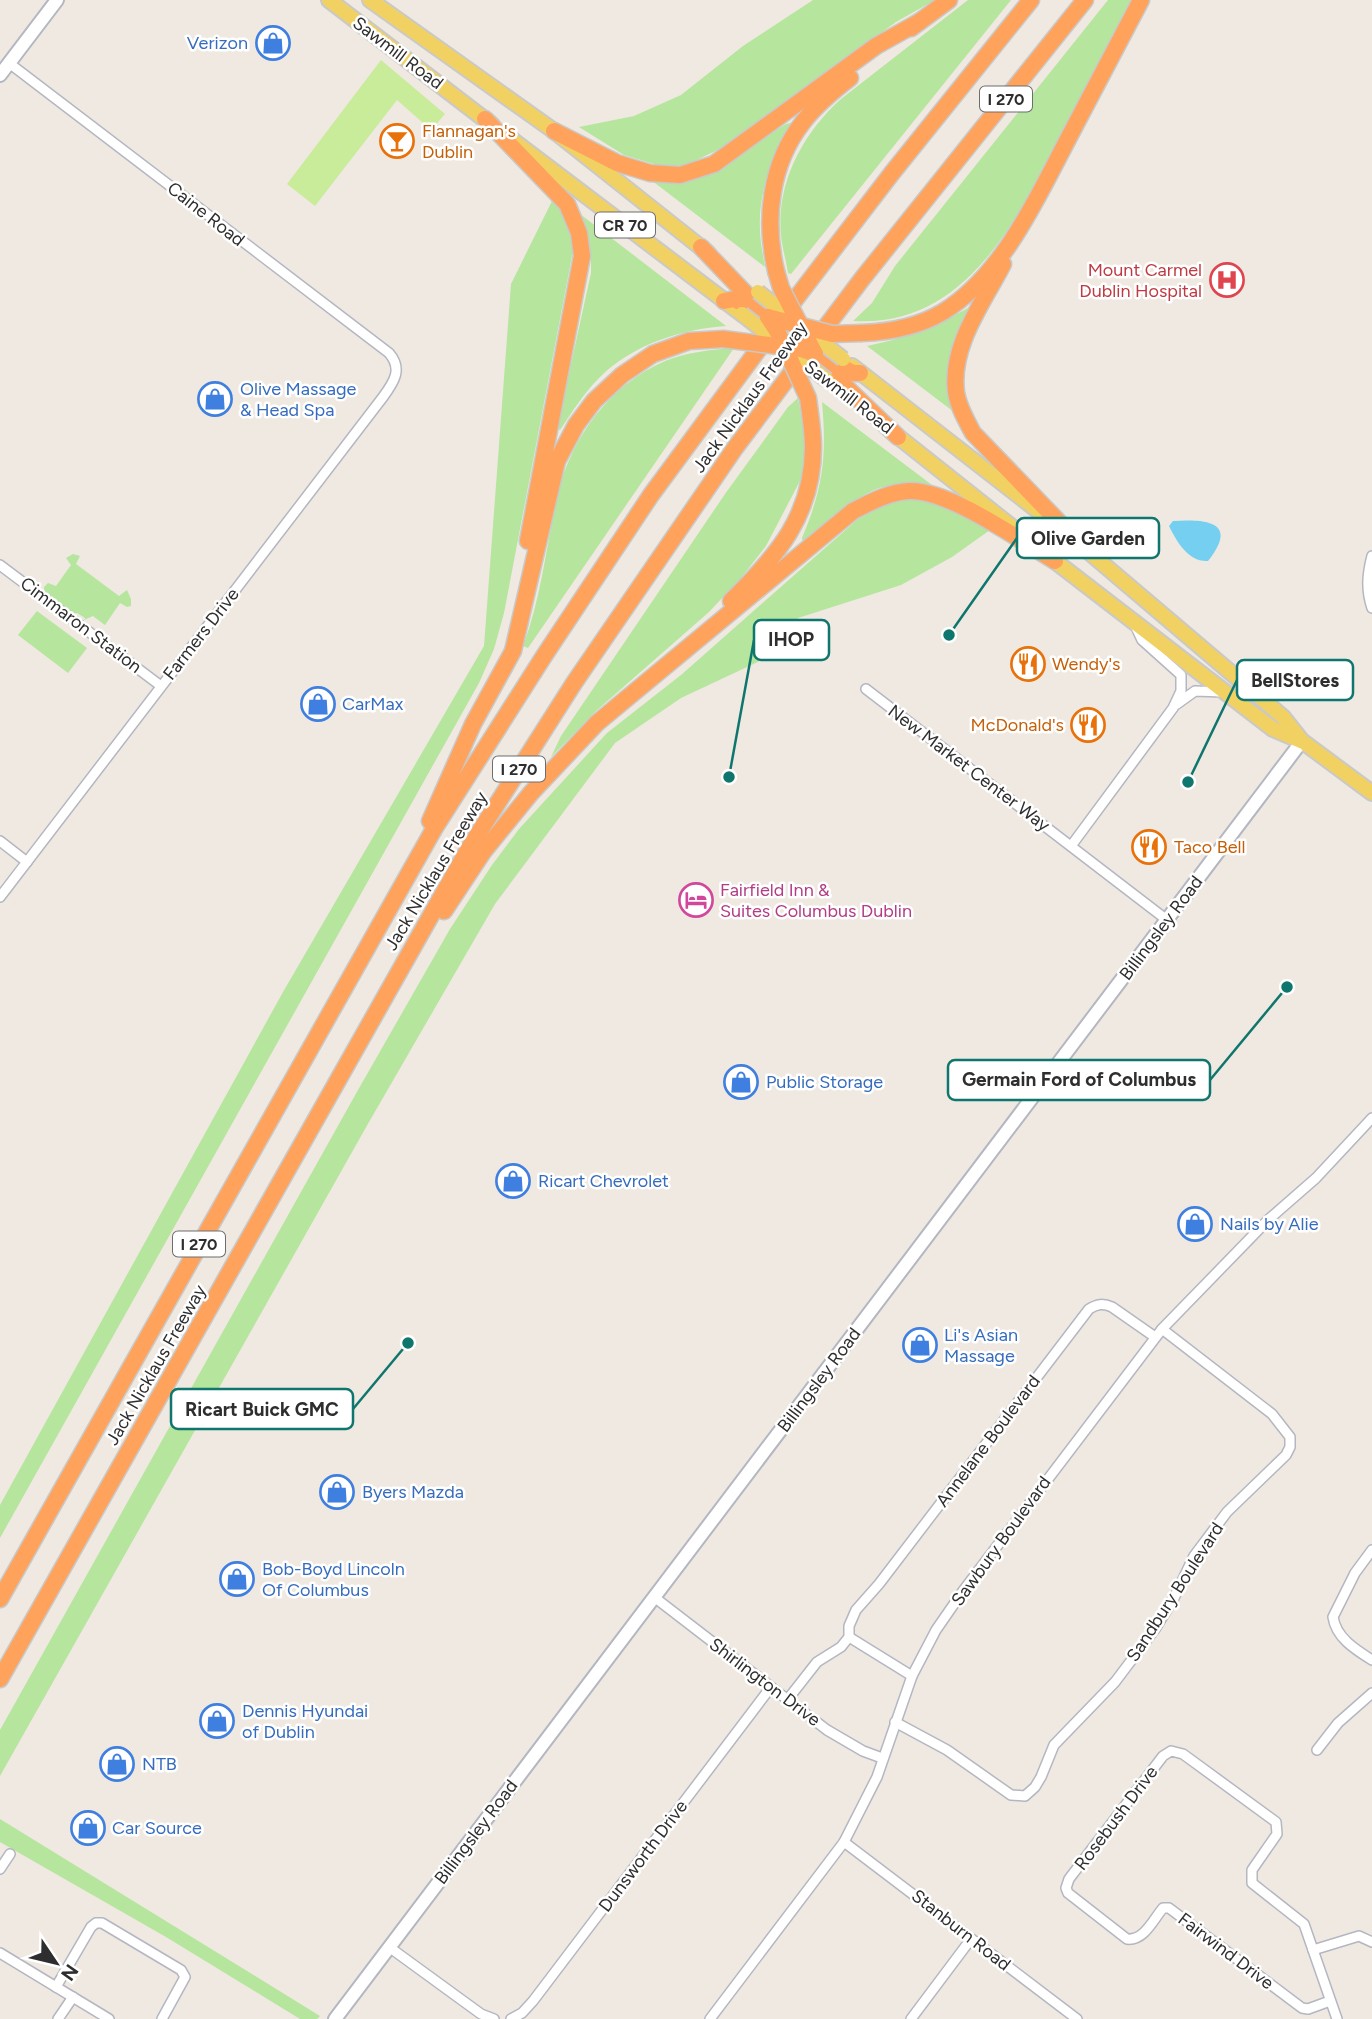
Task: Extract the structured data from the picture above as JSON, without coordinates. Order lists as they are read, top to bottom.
{
  "streets": {
    "highway": ["I 270", "Jack Nicklaus Freeway"],
    "main road": ["Sawmill Road", "CR 70"],
    "street": [
      "Caine Road",
      "Cimmaron Station",
      "Farmers Drive",
      "New Market Center Way",
      "Billingsley Road",
      "Annelane Boulevard",
      "Sawbury Boulevard",
      "Sandbury Boulevard",
      "Shirlington Drive",
      "Rosebush Drive",
      "Dunsworth Drive",
      "Stanburn Road",
      "Fairwind Drive"
    ]
  },
  "crossings": [
    ["Sawmill Road", "Billingsley Road"],
    ["Caine Road", "Farmers Drive"],
    ["Cimmaron Station", "Farmers Drive"],
    ["New Market Center Way", "Billingsley Road"],
    ["Billingsley Road", "Shirlington Drive"],
    ["Annelane Boulevard", "Sawbury Boulevard"],
    ["Annelane Boulevard", "Sandbury Boulevard"],
    ["Sawbury Boulevard", "Sandbury Boulevard"],
    ["Sawbury Boulevard", "Shirlington Drive"],
    ["Sawbury Boulevard", "Stanburn Road"],
    ["Shirlington Drive", "Dunsworth Drive"],
    ["Rosebush Drive", "Fairwind Drive"]
  ],
  "places": {
    "shop": [
      "Verizon",
      "Olive Massage & Head Spa",
      "CarMax",
      "Public Storage",
      "Ricart Chevrolet",
      "Nails by Alie",
      "Li's Asian Massage",
      "Byers Mazda",
      "Bob-Boyd Lincoln Of Columbus",
      "Dennis Hyundai of Dublin",
      "NTB",
      "Car Source"
    ],
    "bar": ["Flannagan's Dublin"],
    "hospital": ["Mount Carmel Dublin Hospital"],
    "other": [
      "Olive Garden",
      "IHOP",
      "BellStores",
      "Germain Ford of Columbus",
      "Ricart Buick GMC"
    ],
    "restaurant": ["Wendy's", "McDonald's", "Taco Bell"],
    "hotel": ["Fairfield Inn & Suites Columbus Dublin"]
  },
  "north": "bottom right"
}
